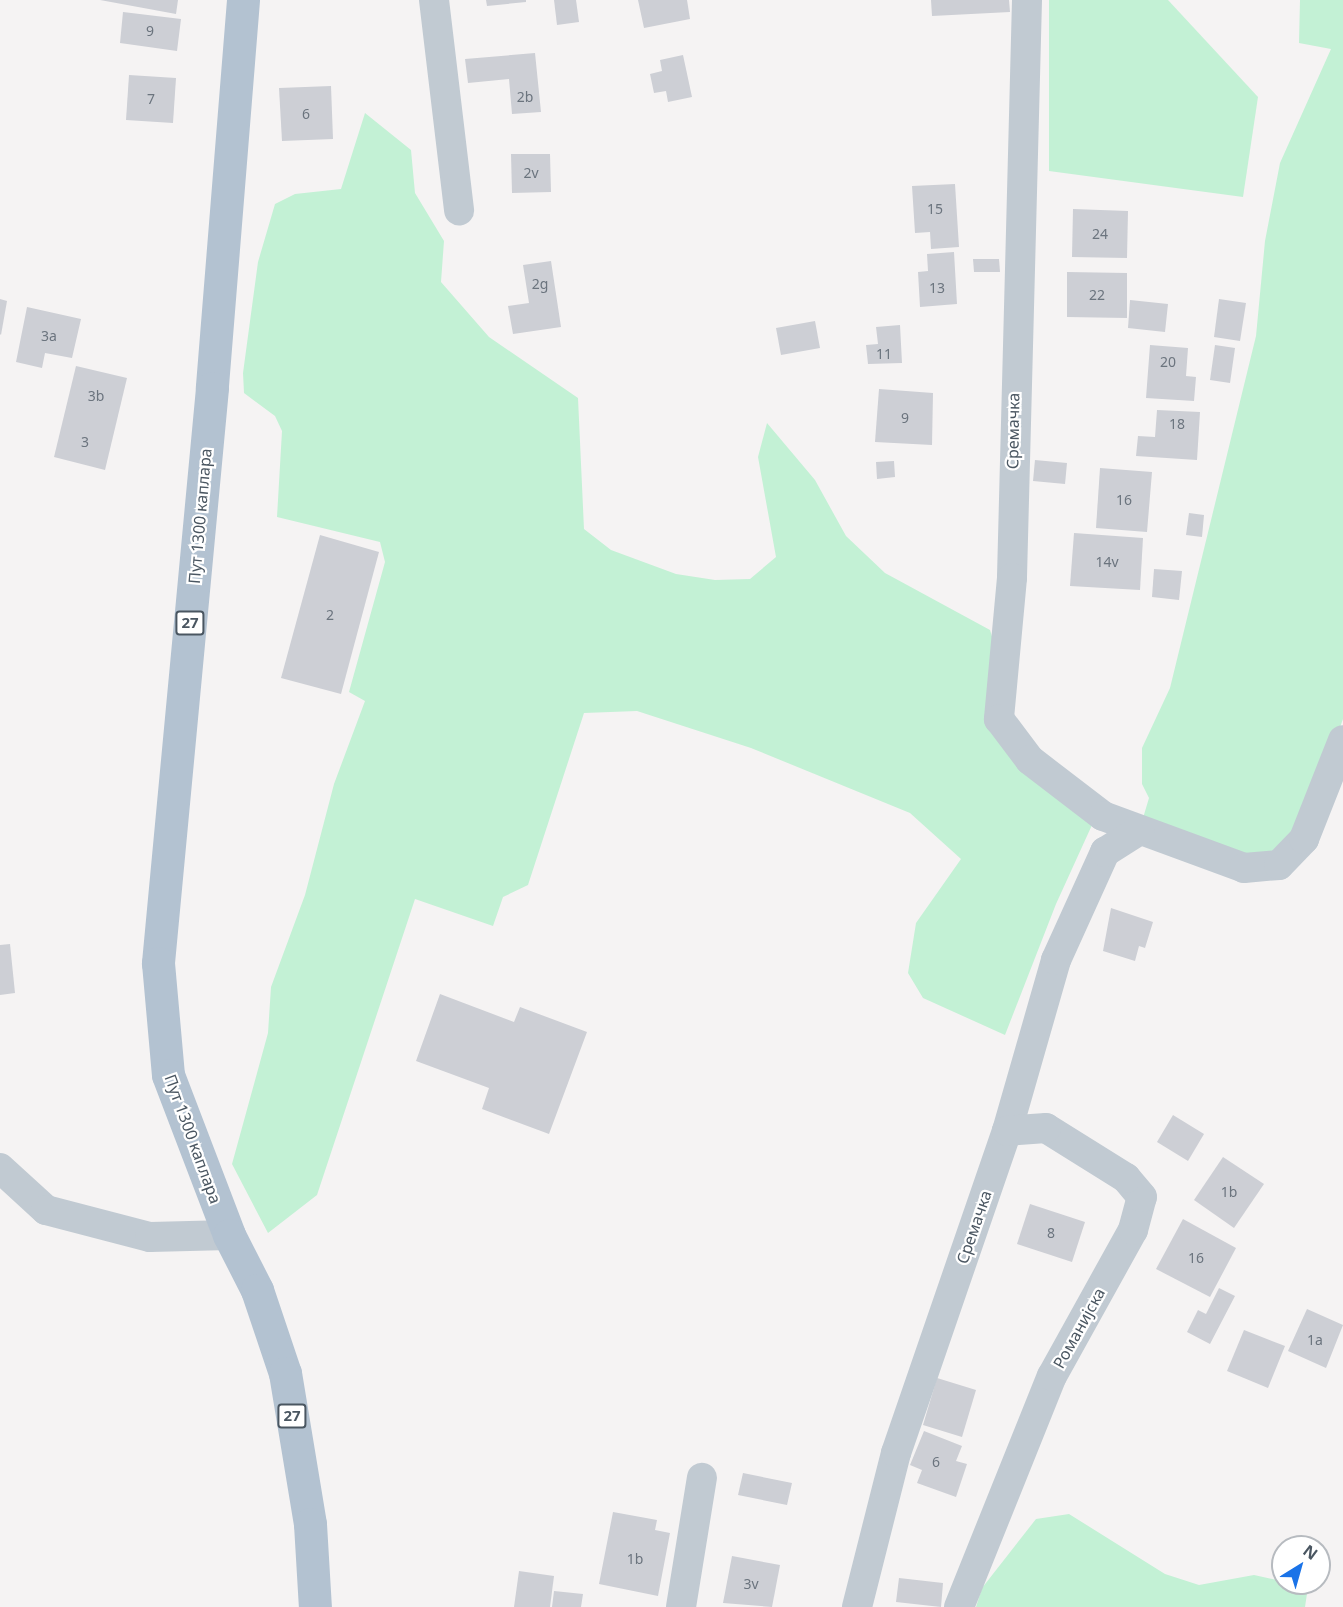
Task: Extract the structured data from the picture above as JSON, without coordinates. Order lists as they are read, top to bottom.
{
  "streets": {
    "main road": ["Пут 1300 каплара", "27"],
    "street": ["Сремачка", "Романијска"]
  },
  "crossings": [
    ["Сремачка", "Романијска"],
    ["Пут 1300 каплара", "27"]
  ],
  "house_numbers": [
    "9",
    "2b",
    "7",
    "6",
    "2v",
    "15",
    "24",
    "2g",
    "13",
    "22",
    "3a",
    "11",
    "20",
    "3b",
    "9",
    "18",
    "3",
    "16",
    "14v",
    "2",
    "1b",
    "8",
    "16",
    "1a",
    "6",
    "1b",
    "3v"
  ],
  "north": "top right"
}
